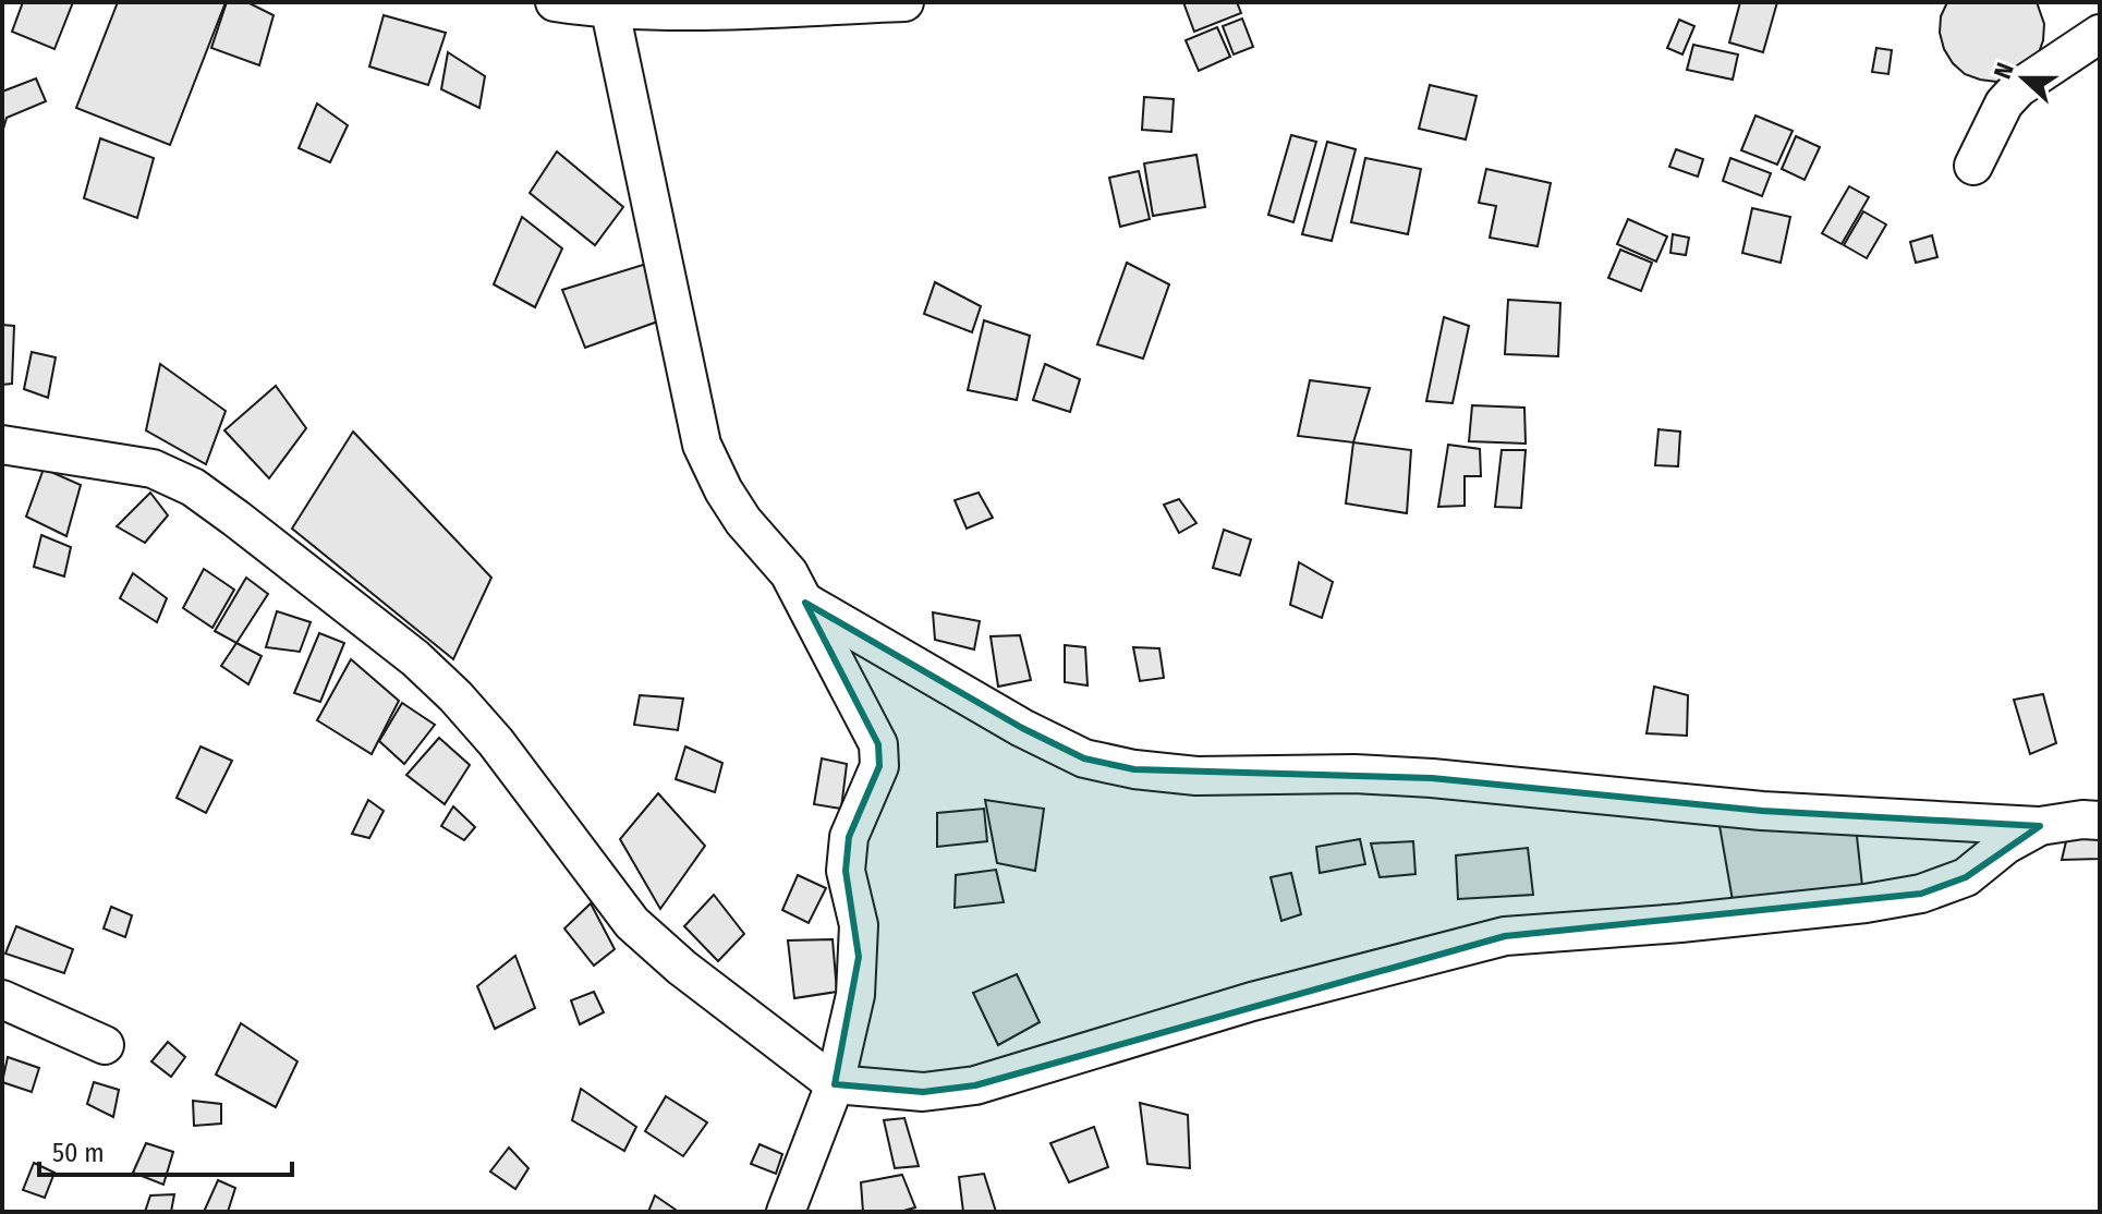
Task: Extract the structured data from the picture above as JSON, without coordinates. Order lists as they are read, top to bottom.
{
  "scale_bar": "50 m",
  "north": "left"
}
